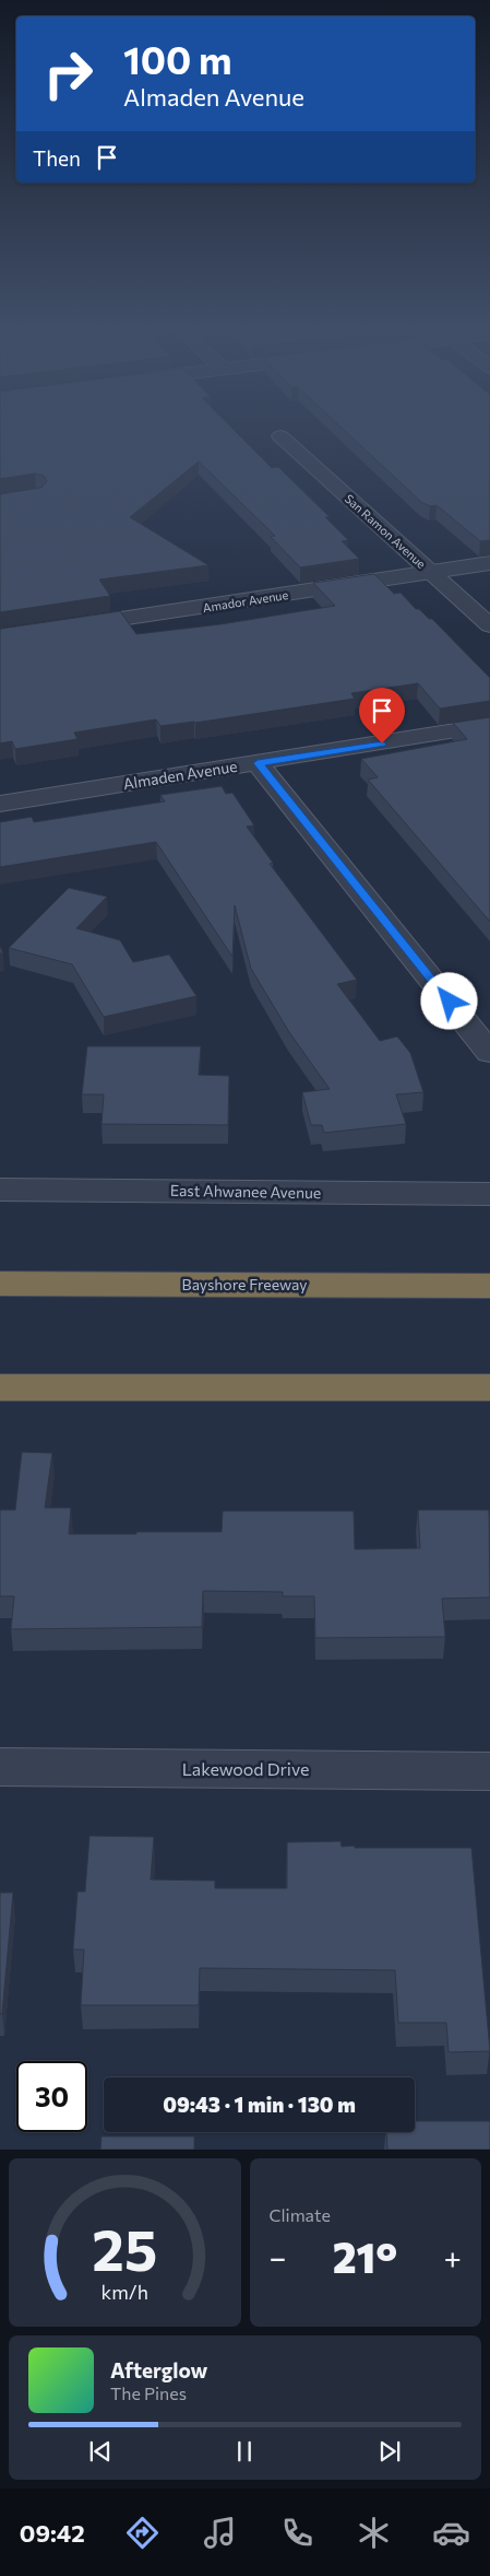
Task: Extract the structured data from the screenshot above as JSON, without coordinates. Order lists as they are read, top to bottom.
{
  "streets": {
    "highway": ["Bayshore Freeway"],
    "street": [
      "San Ramon Avenue",
      "Amador Avenue",
      "Almaden Avenue",
      "East Ahwanee Avenue",
      "Lakewood Drive"
    ]
  },
  "crossings": [
    ["San Ramon Avenue", "Amador Avenue"]
  ],
  "page": {
    "turn": ["100 m", "Almaden Avenue"],
    "then": "Then",
    "limit": "30",
    "trip": "09:43 · 1 min · 130 m",
    "tile": "Climate",
    "heat": ["−", "21°", "+"],
    "song": ["Afterglow", "The Pines"],
    "tabs": "09:42",
    "gauge": ["25", "km/h"]
  }
}
